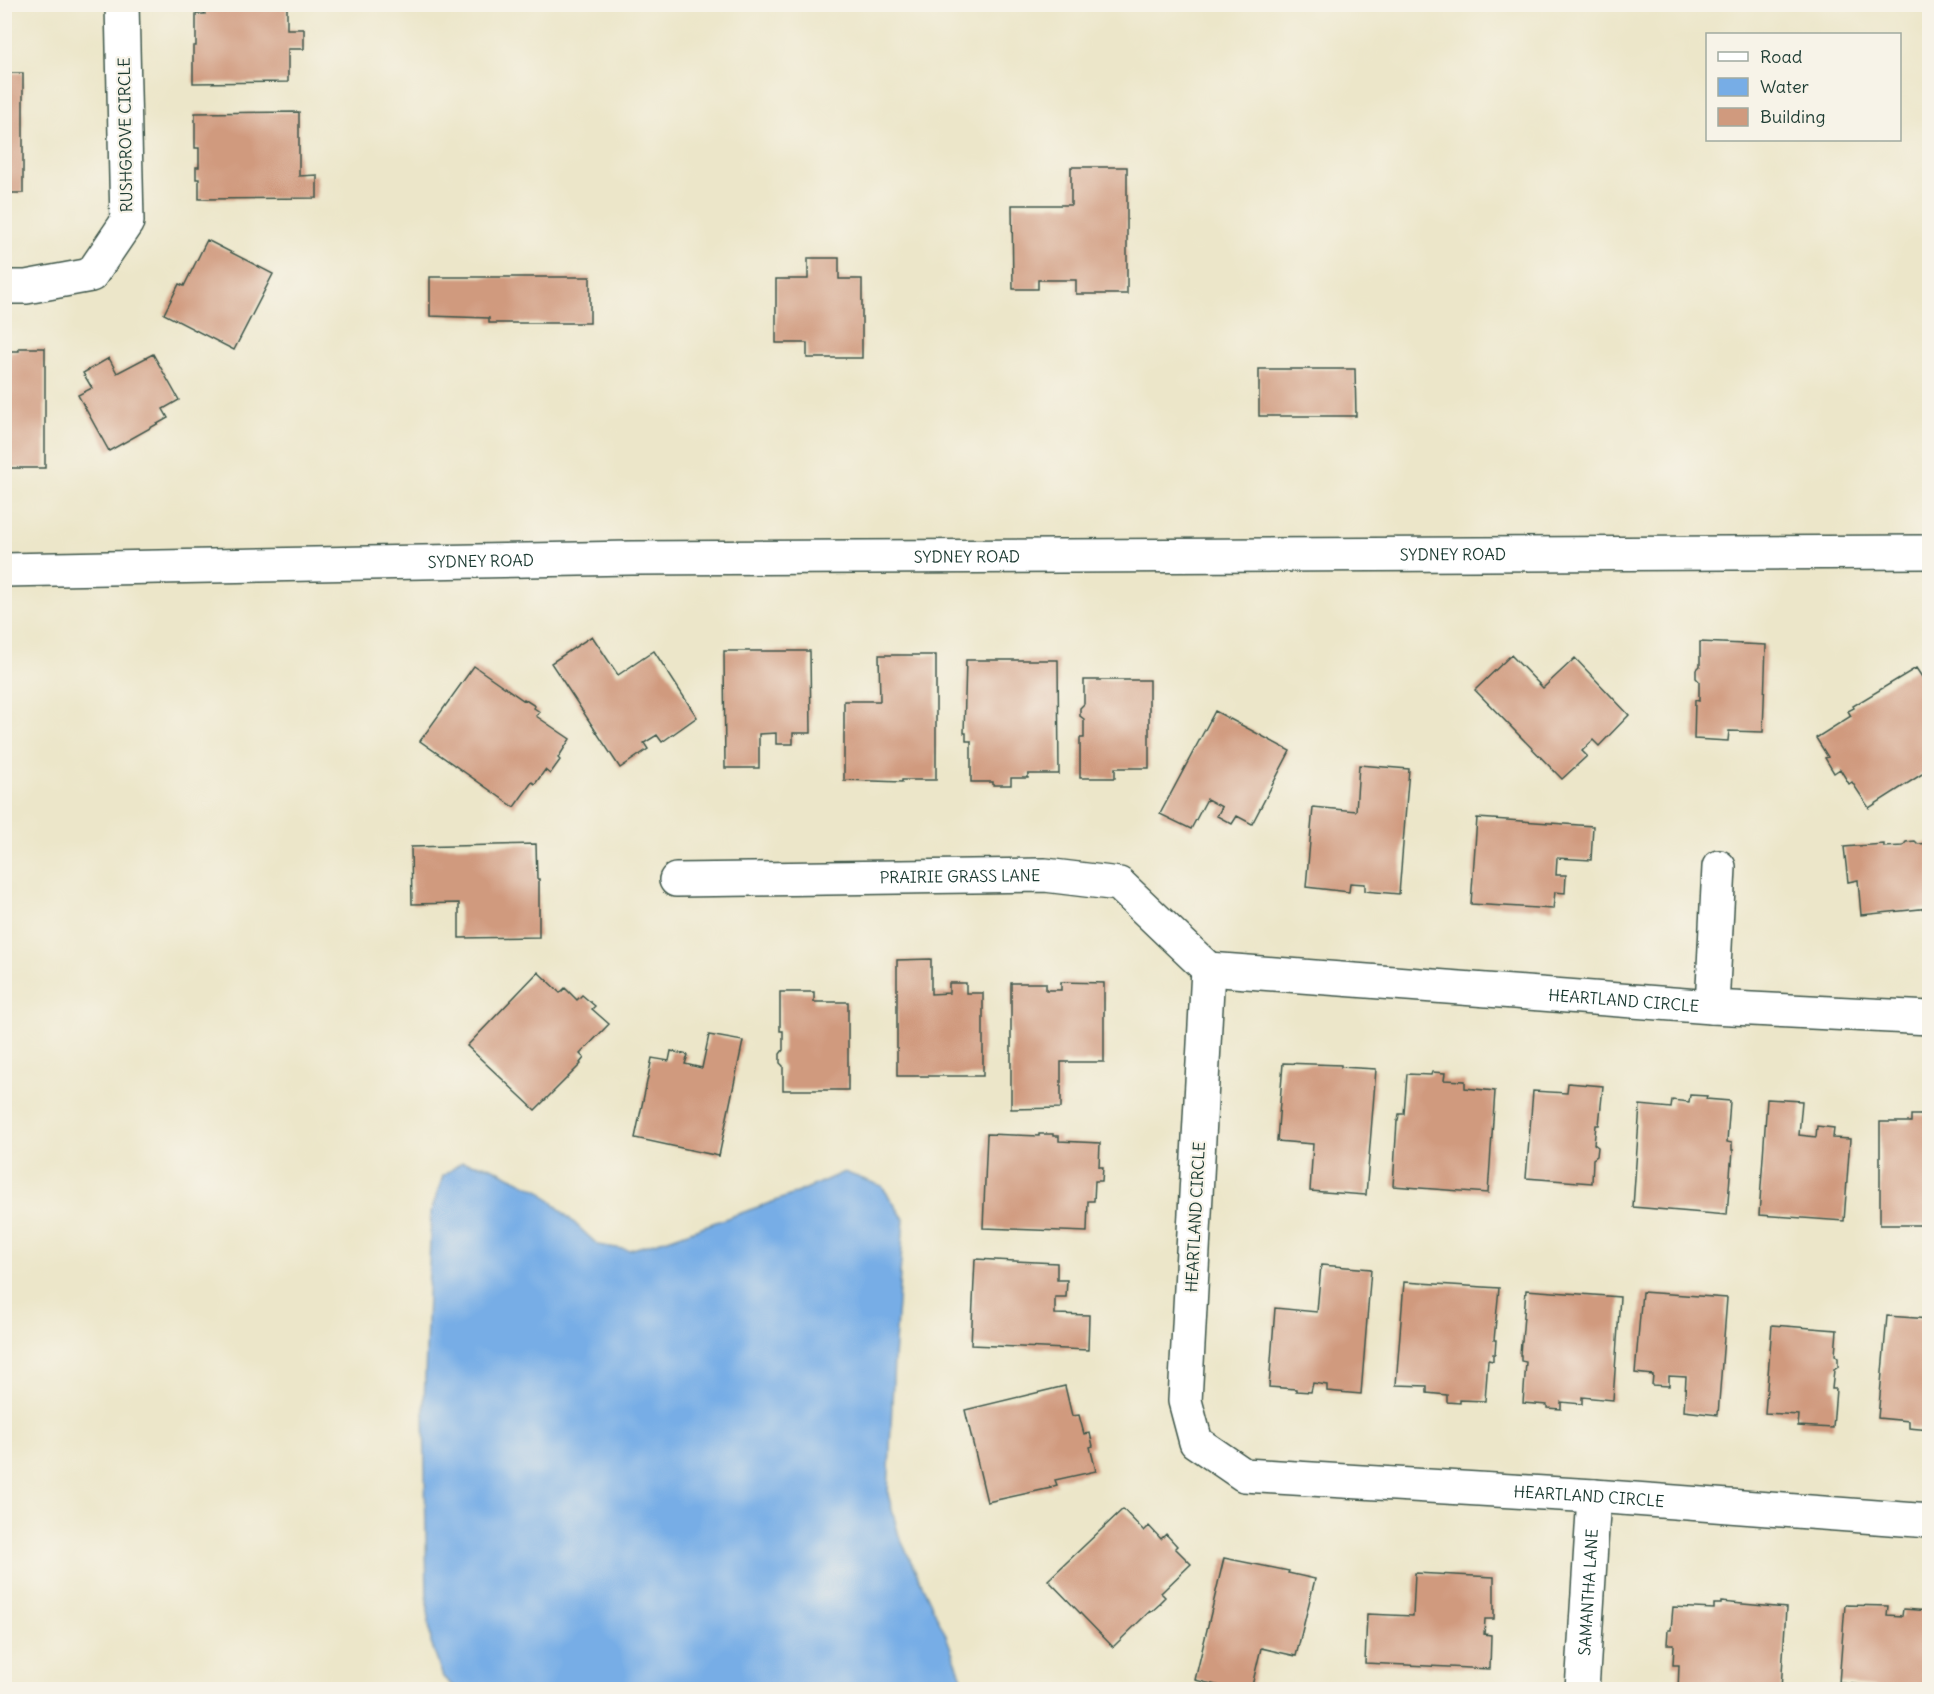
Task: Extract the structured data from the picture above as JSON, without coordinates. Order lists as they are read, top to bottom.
{
  "streets": {
    "street": [
      "RUSHGROVE CIRCLE",
      "SYDNEY ROAD",
      "PRAIRIE GRASS LANE",
      "HEARTLAND CIRCLE",
      "SAMANTHA LANE"
    ]
  },
  "crossings": [
    ["PRAIRIE GRASS LANE", "HEARTLAND CIRCLE"],
    ["HEARTLAND CIRCLE", "SAMANTHA LANE"]
  ],
  "legend": ["Road", "Water", "Building"]
}
